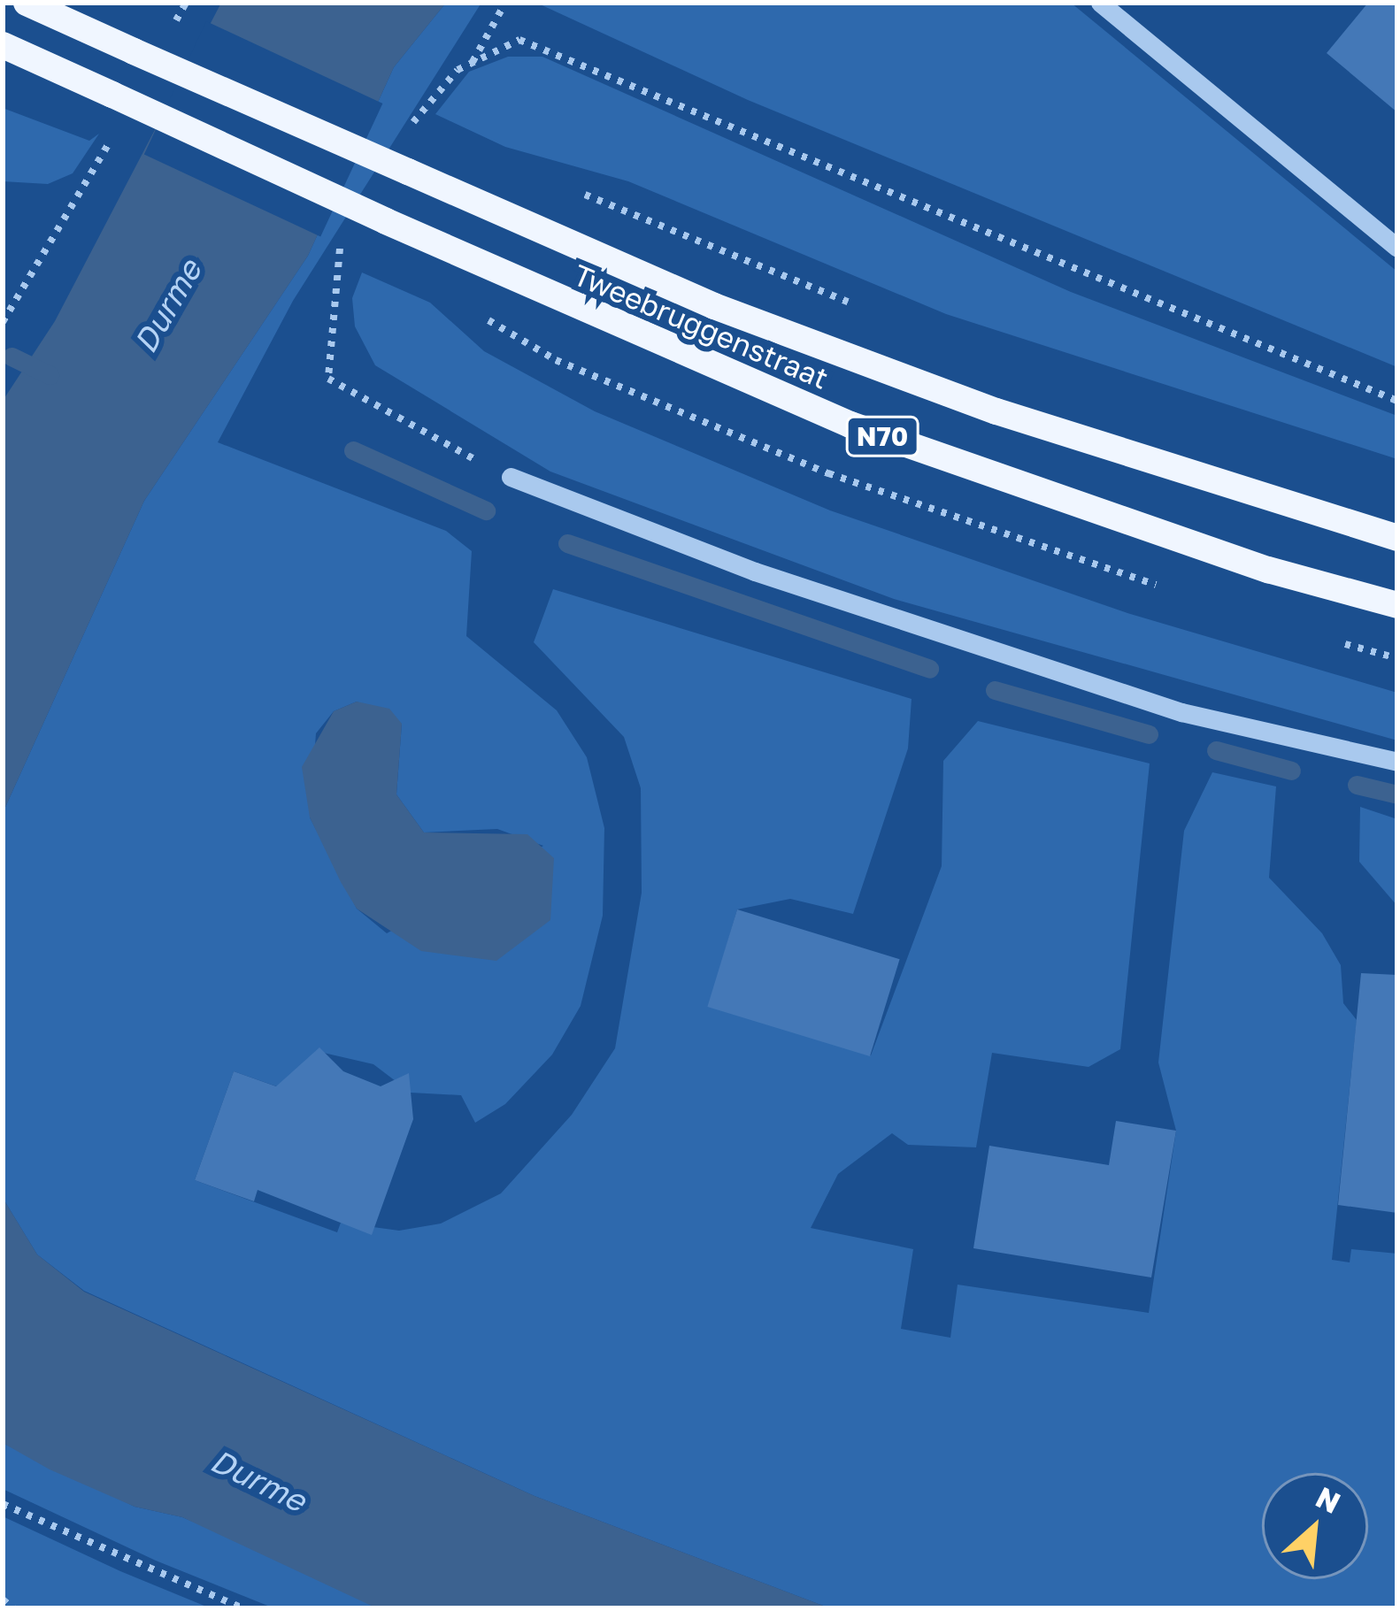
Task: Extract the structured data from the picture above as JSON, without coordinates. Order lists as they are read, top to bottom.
{
  "streets": {
    "main road": ["Tweebruggenstraat", "N70"]
  },
  "water": ["Durme"],
  "north": "top right"
}
